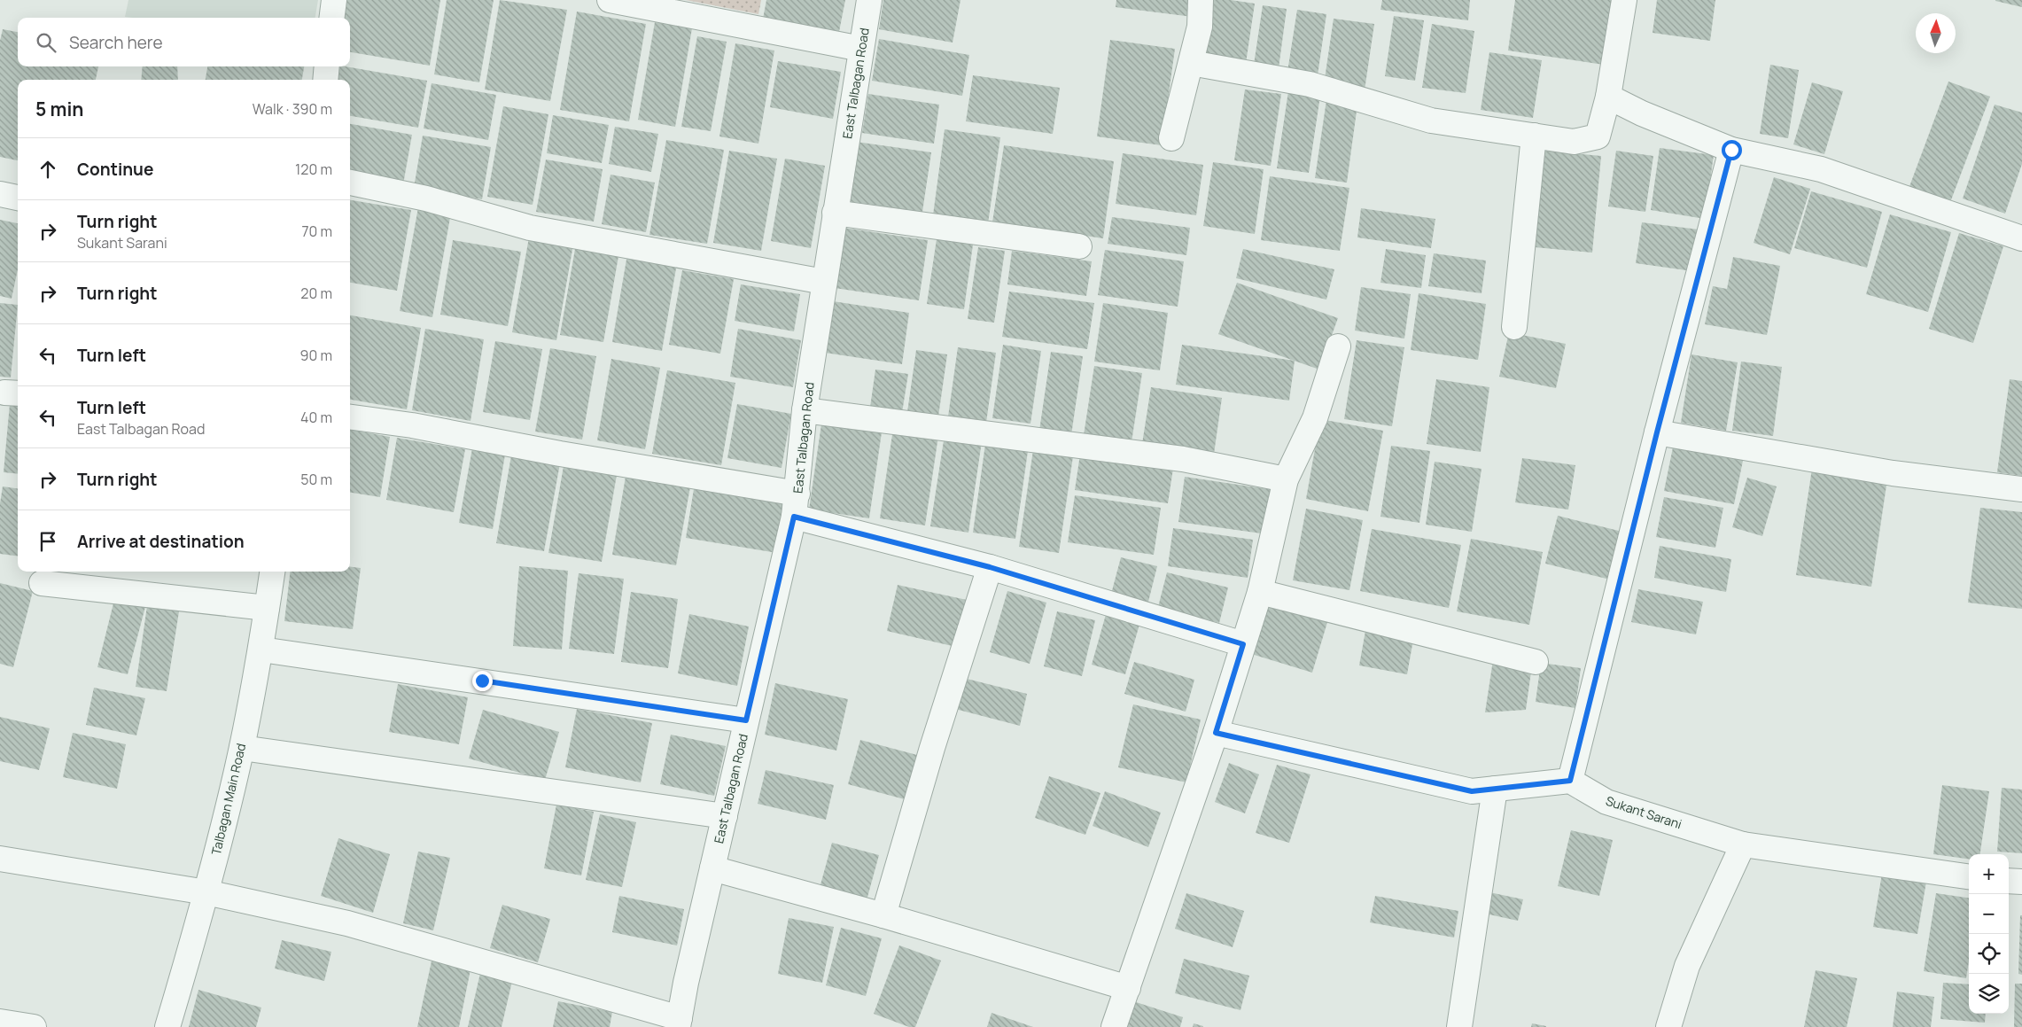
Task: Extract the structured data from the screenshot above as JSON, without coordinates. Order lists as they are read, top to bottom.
{
  "streets": {
    "street": ["East Talbagan Road", "Talbagan Main Road", "Sukant Sarani"]
  },
  "north": "top",
  "page": {
    "search": "Search here",
    "heading": ["5 min", "Walk · 390 m"],
    "list": [
      ["Continue", "120 m"],
      ["Turn right", "Sukant Sarani", "70 m"],
      ["Turn right", "20 m"],
      ["Turn left", "90 m"],
      ["Turn left", "East Talbagan Road", "40 m"],
      ["Turn right", "50 m"],
      "Arrive at destination"
    ],
    "map_buttons": ["+", "−"]
  }
}
